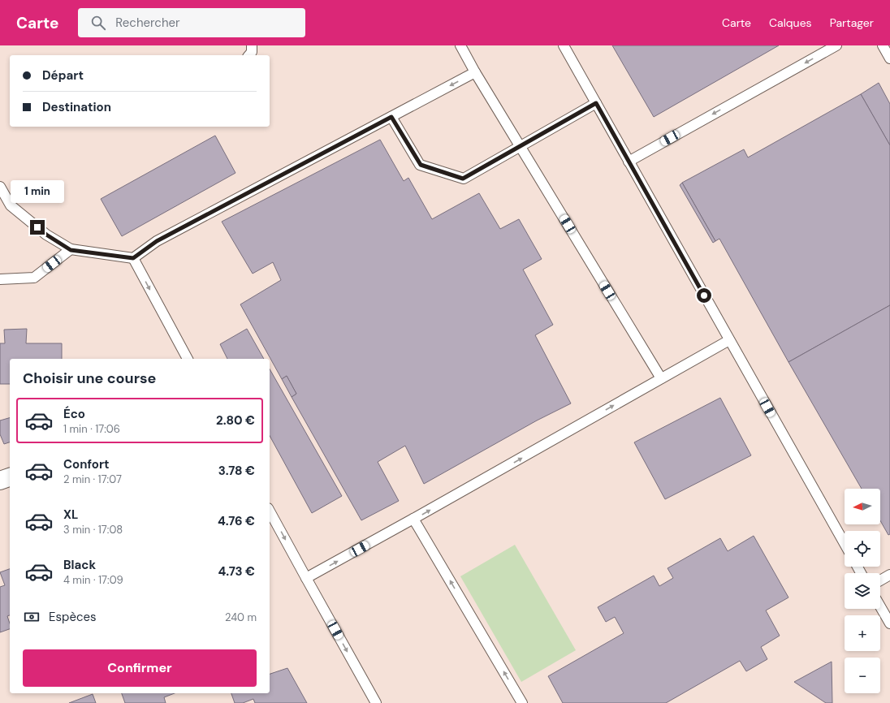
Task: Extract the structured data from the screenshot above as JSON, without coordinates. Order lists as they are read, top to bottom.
{
  "north": "left",
  "page": {
    "header": "Carte",
    "search": "Rechercher",
    "nav": ["Carte", "Calques", "Partager"],
    "banner": ["Départ", "Destination"],
    "bubble": "1 min",
    "heading": "Choisir une course",
    "list": [
      {
        "name": "Éco",
        "note": "1 min · 17:06",
        "value": "2.80 €"
      },
      {
        "name": "Confort",
        "note": "2 min · 17:07",
        "value": "3.78 €"
      },
      {
        "name": "XL",
        "note": "3 min · 17:08",
        "value": "4.76 €"
      },
      {
        "name": "Black",
        "note": "4 min · 17:09",
        "value": "4.73 €"
      }
    ],
    "map_buttons": ["+", "−"],
    "pay": ["Espèces", "240 m"],
    "buttons": "Confirmer"
  }
}
